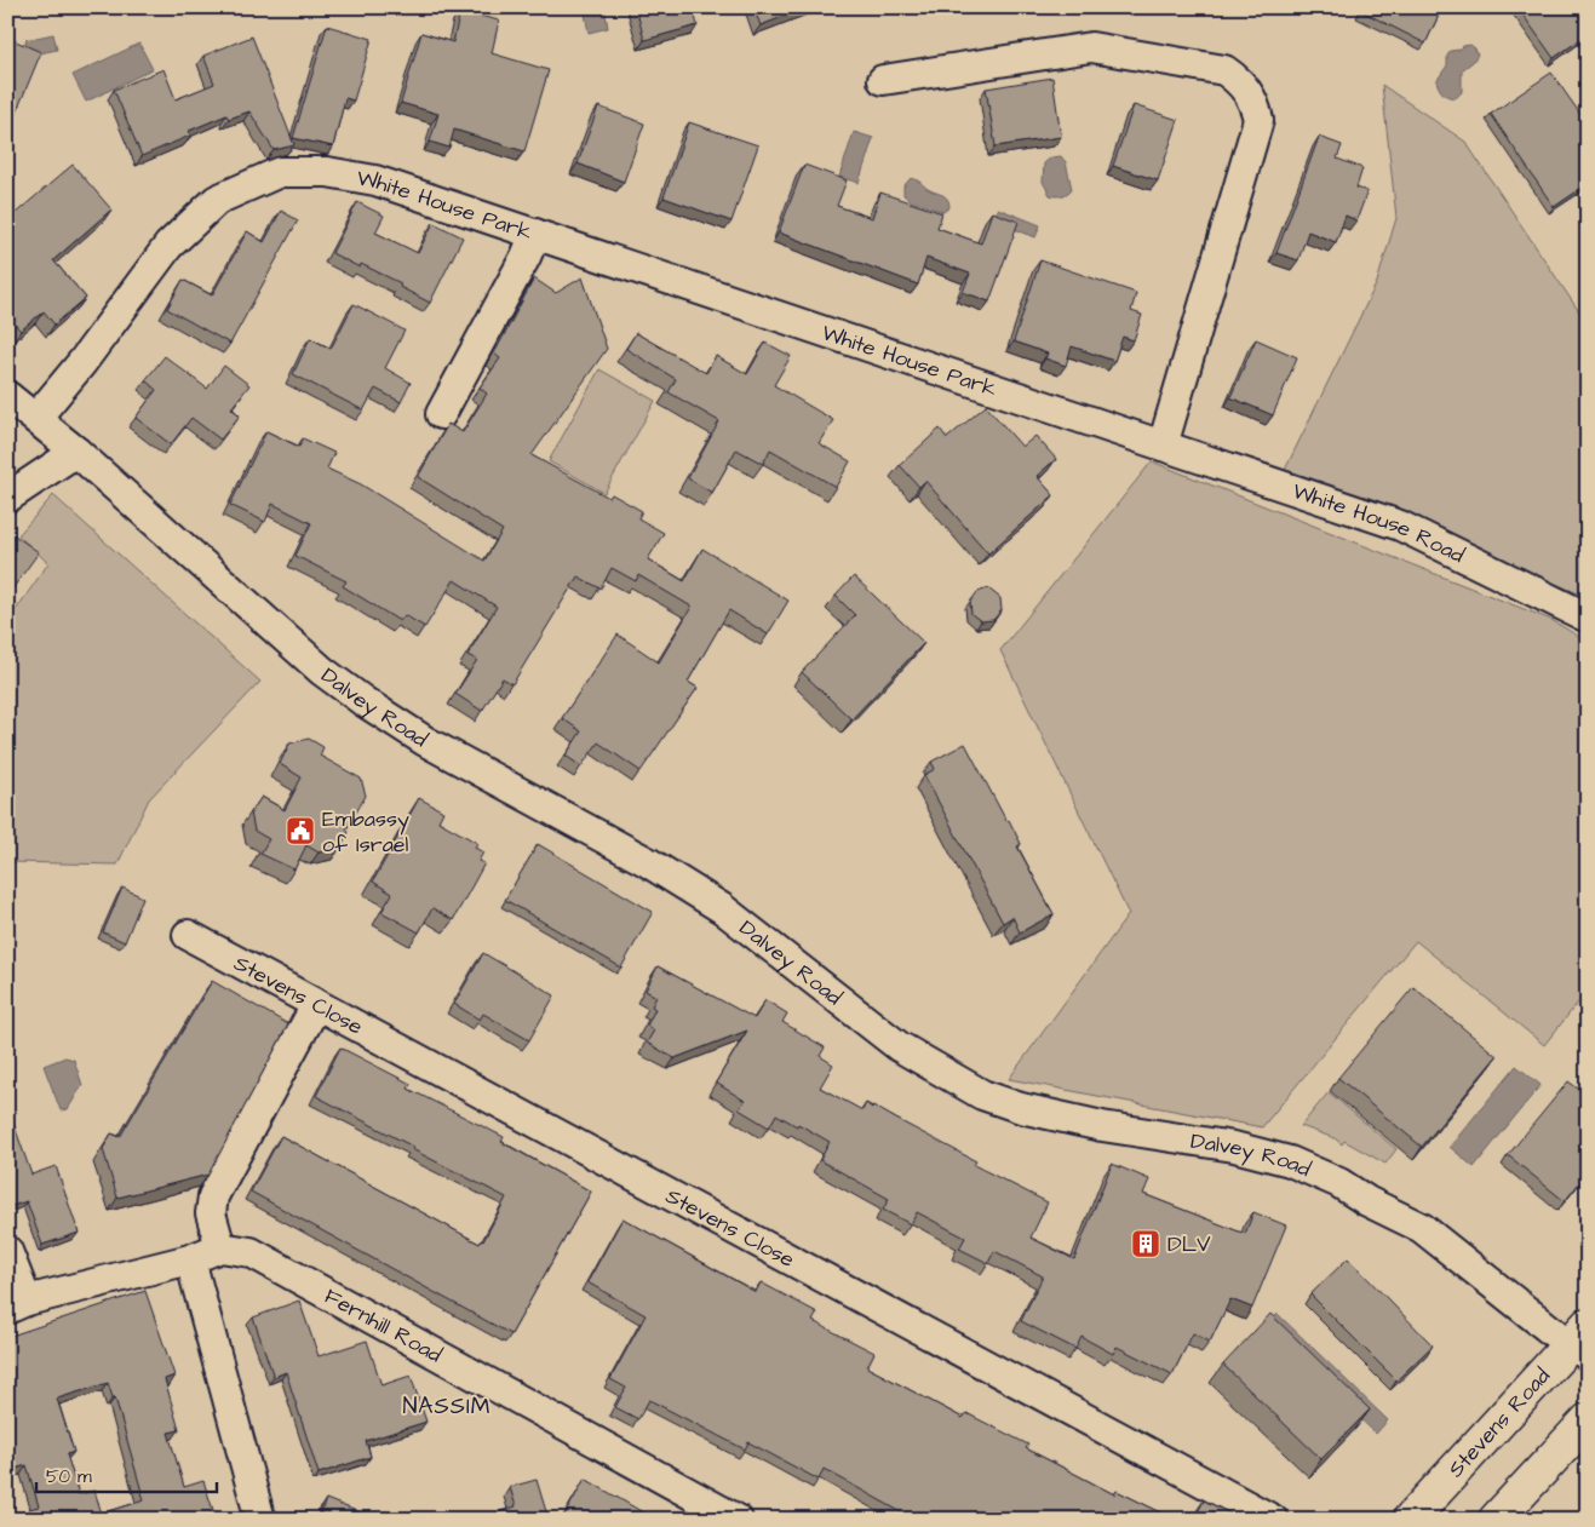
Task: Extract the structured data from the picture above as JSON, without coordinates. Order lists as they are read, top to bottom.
{
  "streets": {
    "main road": ["Stevens Road"],
    "street": [
      "White House Park",
      "White House Road",
      "Dalvey Road",
      "Stevens Close",
      "Fernhill Road"
    ]
  },
  "crossings": [
    ["White House Park", "White House Road"],
    ["White House Park", "Dalvey Road"],
    ["Dalvey Road", "Stevens Road"]
  ],
  "districts": ["NASSIM"],
  "places": {
    "public building": ["Embassy of Israel"],
    "building": ["DLV"]
  },
  "scale_bar": "50 m"
}
